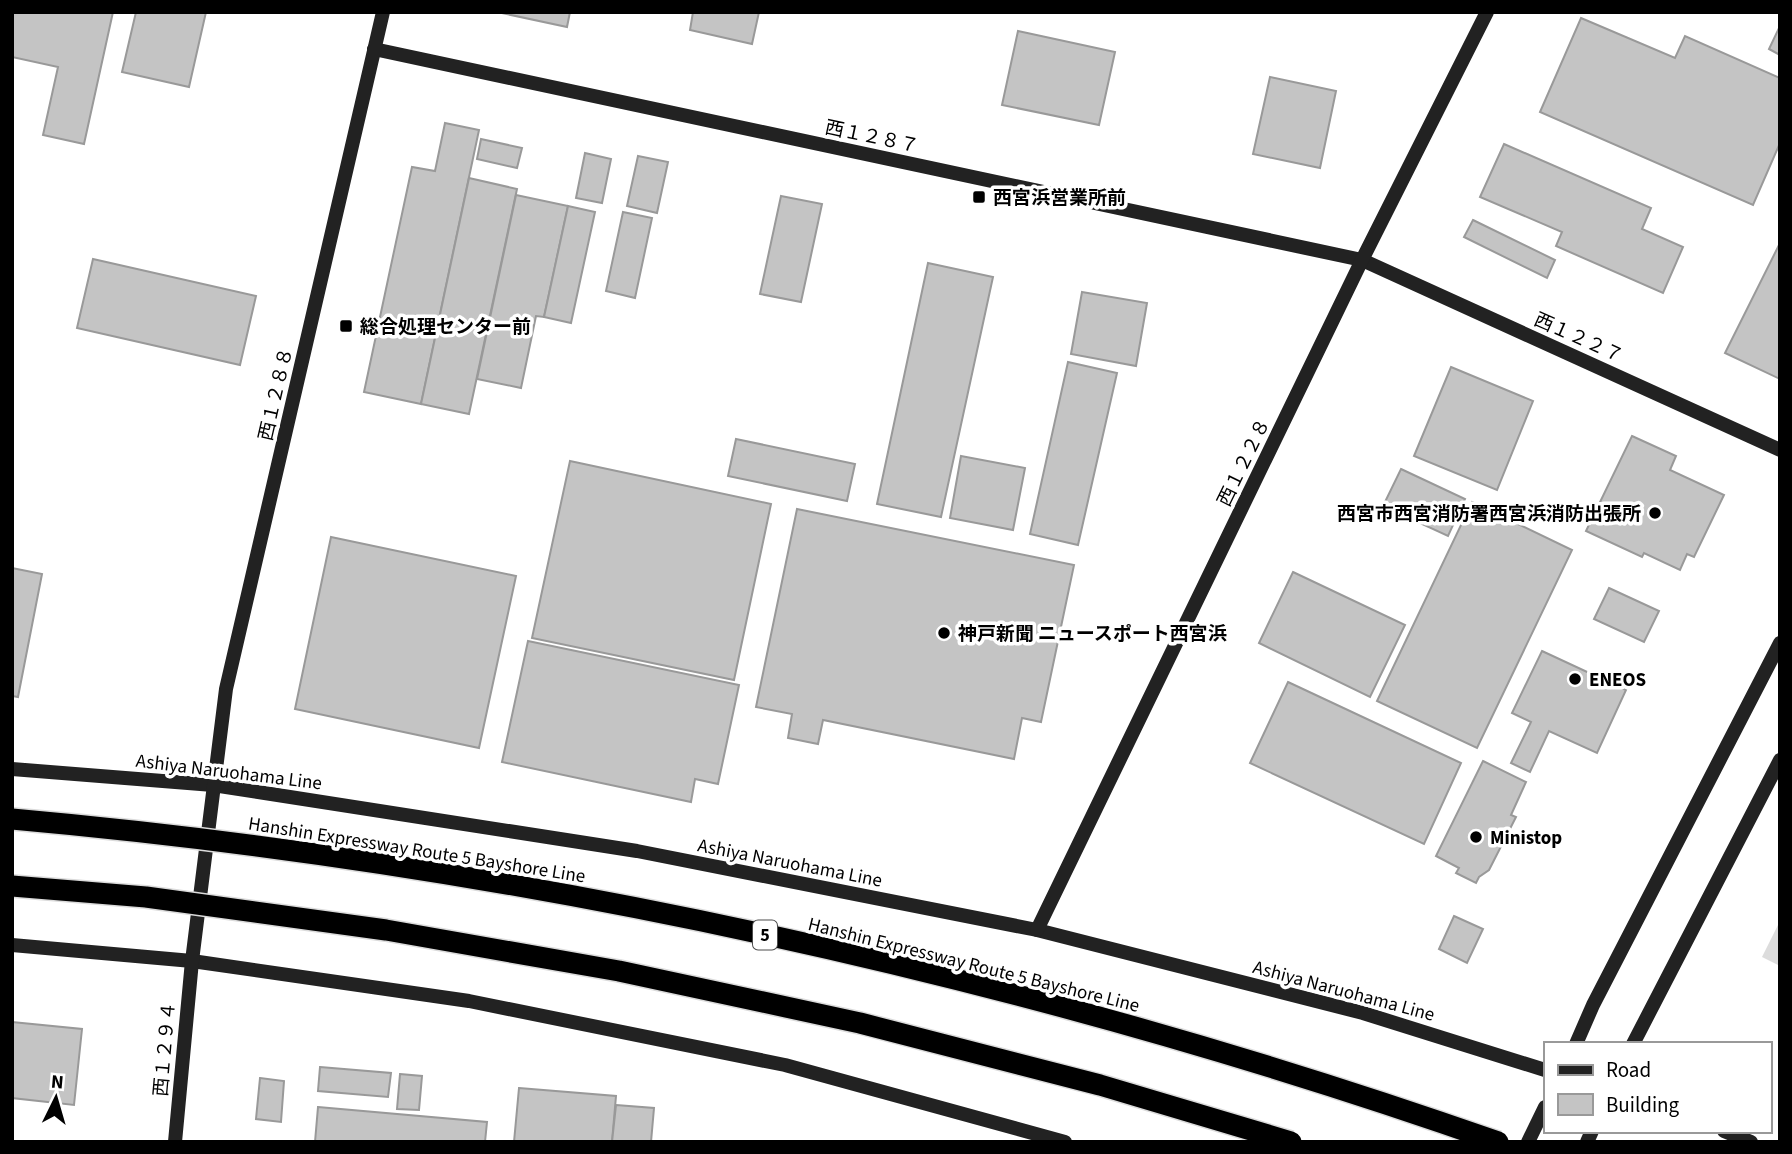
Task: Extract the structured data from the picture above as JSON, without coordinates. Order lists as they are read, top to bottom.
{
  "streets": {
    "highway": ["Hanshin Expressway Route 5 Bayshore Line", "5"],
    "street": [
      "西１２８７",
      "西１２２７",
      "西１２８８",
      "西１２２８",
      "Ashiya Naruohama Line",
      "西１２９４"
    ]
  },
  "crossings": [
    ["西１２８７", "西１２２７"],
    ["西１２８７", "西１２８８"],
    ["西１２８７", "西１２２８"],
    ["西１２２７", "西１２２８"],
    ["西１２８８", "Ashiya Naruohama Line"],
    ["西１２８８", "西１２９４"],
    ["西１２２８", "Ashiya Naruohama Line"]
  ],
  "places": {
    "transit": ["西宮浜営業所前", "総合処理センター前"],
    "other": [
      "西宮市西宮消防署西宮浜消防出張所",
      "神戸新聞 ニュースポート西宮浜",
      "ENEOS",
      "Ministop"
    ]
  },
  "legend": ["Road", "Building"],
  "north": "top"
}
